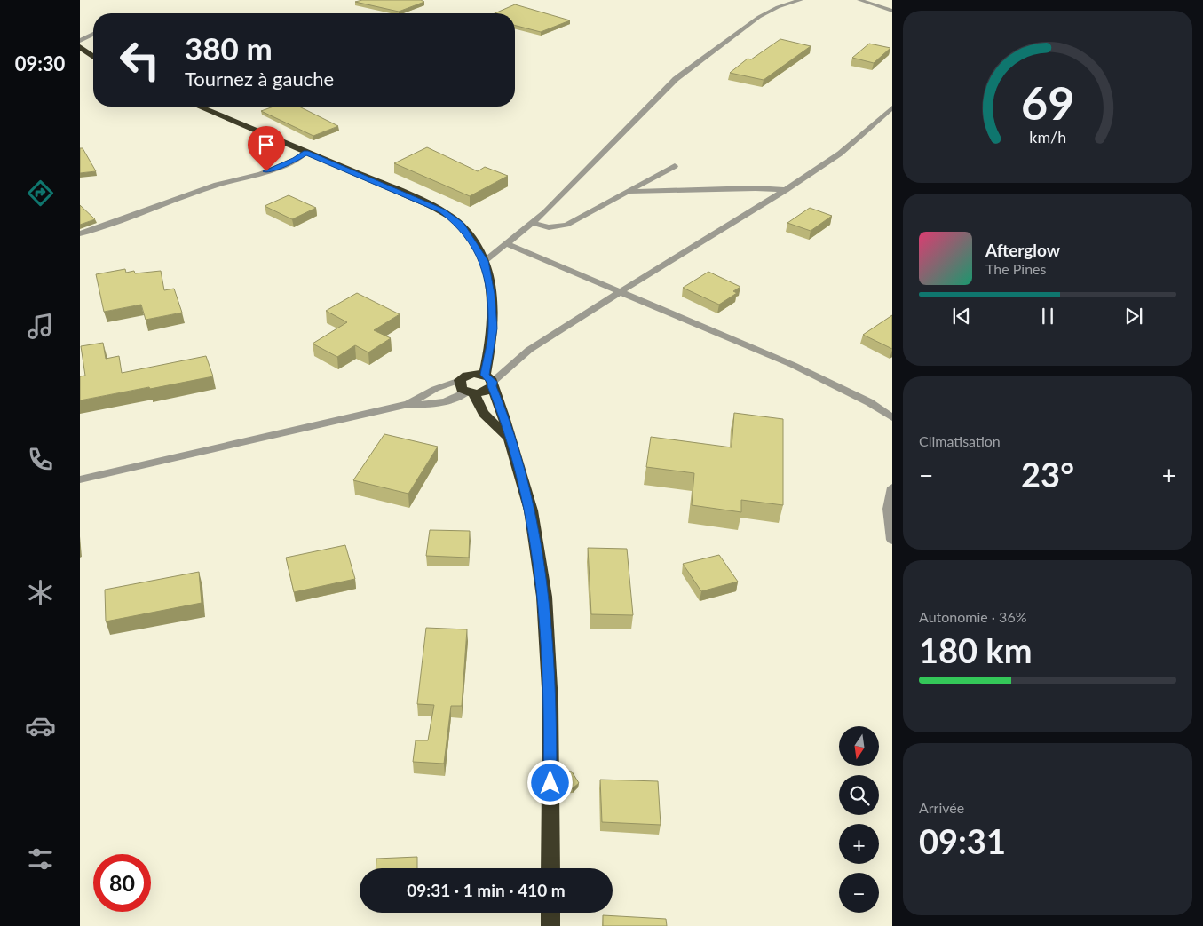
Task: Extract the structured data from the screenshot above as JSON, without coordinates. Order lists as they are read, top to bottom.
{
  "north": "bottom",
  "page": {
    "tabs": "09:30",
    "turn": ["380 m", "Tournez à gauche"],
    "song": ["Afterglow", "The Pines"],
    "tile": [
      "Climatisation",
      ["Autonomie · 36%", "180 km"],
      ["Arrivée", "09:31"]
    ],
    "heat": ["−", "23°", "+"],
    "map_buttons": ["+", "−"],
    "limit": "80",
    "trip": "09:31 · 1 min · 410 m",
    "gauge": ["69", "km/h"]
  }
}
